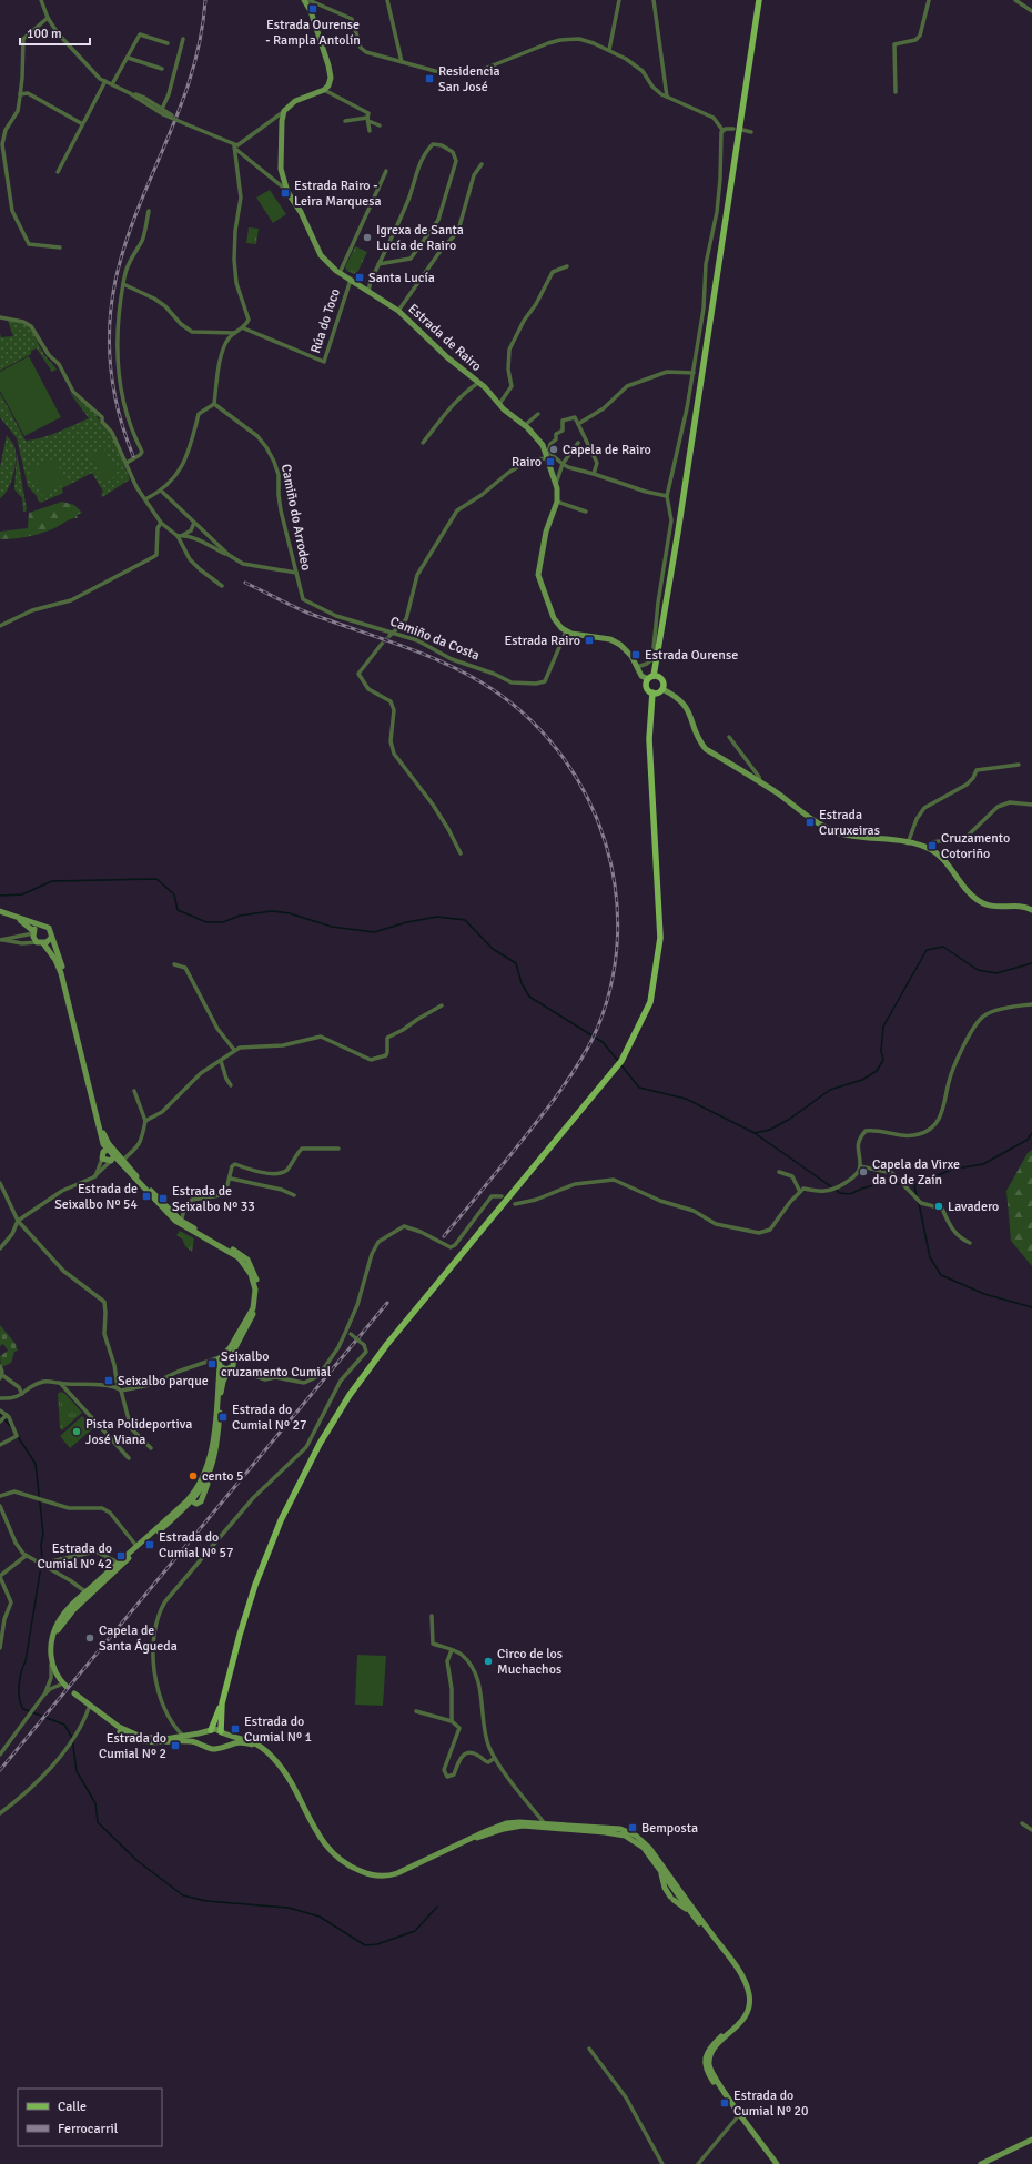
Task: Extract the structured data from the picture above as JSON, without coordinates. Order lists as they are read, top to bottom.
{
  "streets": {
    "street": [
      "Rúa do Toco",
      "Estrada de Rairo",
      "Camiño do Arrodeo",
      "Camiño da Costa"
    ]
  },
  "crossings": [
    ["Rúa do Toco", "Estrada de Rairo"],
    ["Estrada de Rairo", "Camiño da Costa"],
    ["Camiño do Arrodeo", "Camiño da Costa"]
  ],
  "places": {
    "transit": [
      "Estrada Ourense - Rampla Antolín",
      "Residencia San José",
      "Estrada Rairo - Leira Marquesa",
      "Santa Lucía",
      "Rairo",
      "Estrada Rairo",
      "Estrada Ourense",
      "Estrada Curuxeiras",
      "Cruzamento Cotoriño",
      "Estrada de Seixalbo Nº 54",
      "Estrada de Seixalbo Nº 33",
      "Seixalbo cruzamento Cumial",
      "Seixalbo parque",
      "Estrada do Cumial Nº 27",
      "Estrada do Cumial Nº 57",
      "Estrada do Cumial Nº 42",
      "Estrada do Cumial Nº 1",
      "Estrada do Cumial Nº 2",
      "Bemposta",
      "Estrada do Cumial Nº 20"
    ],
    "other": [
      "Igrexa de Santa Lucía de Rairo",
      "Capela de Rairo",
      "Capela da Virxe da O de Zaín",
      "Lavadero",
      "Pista Polideportiva José Viana",
      "cento 5",
      "Capela de Santa Águeda",
      "Circo de los Muchachos"
    ]
  },
  "legend": ["Calle", "Ferrocarril"],
  "scale_bar": "100 m"
}
